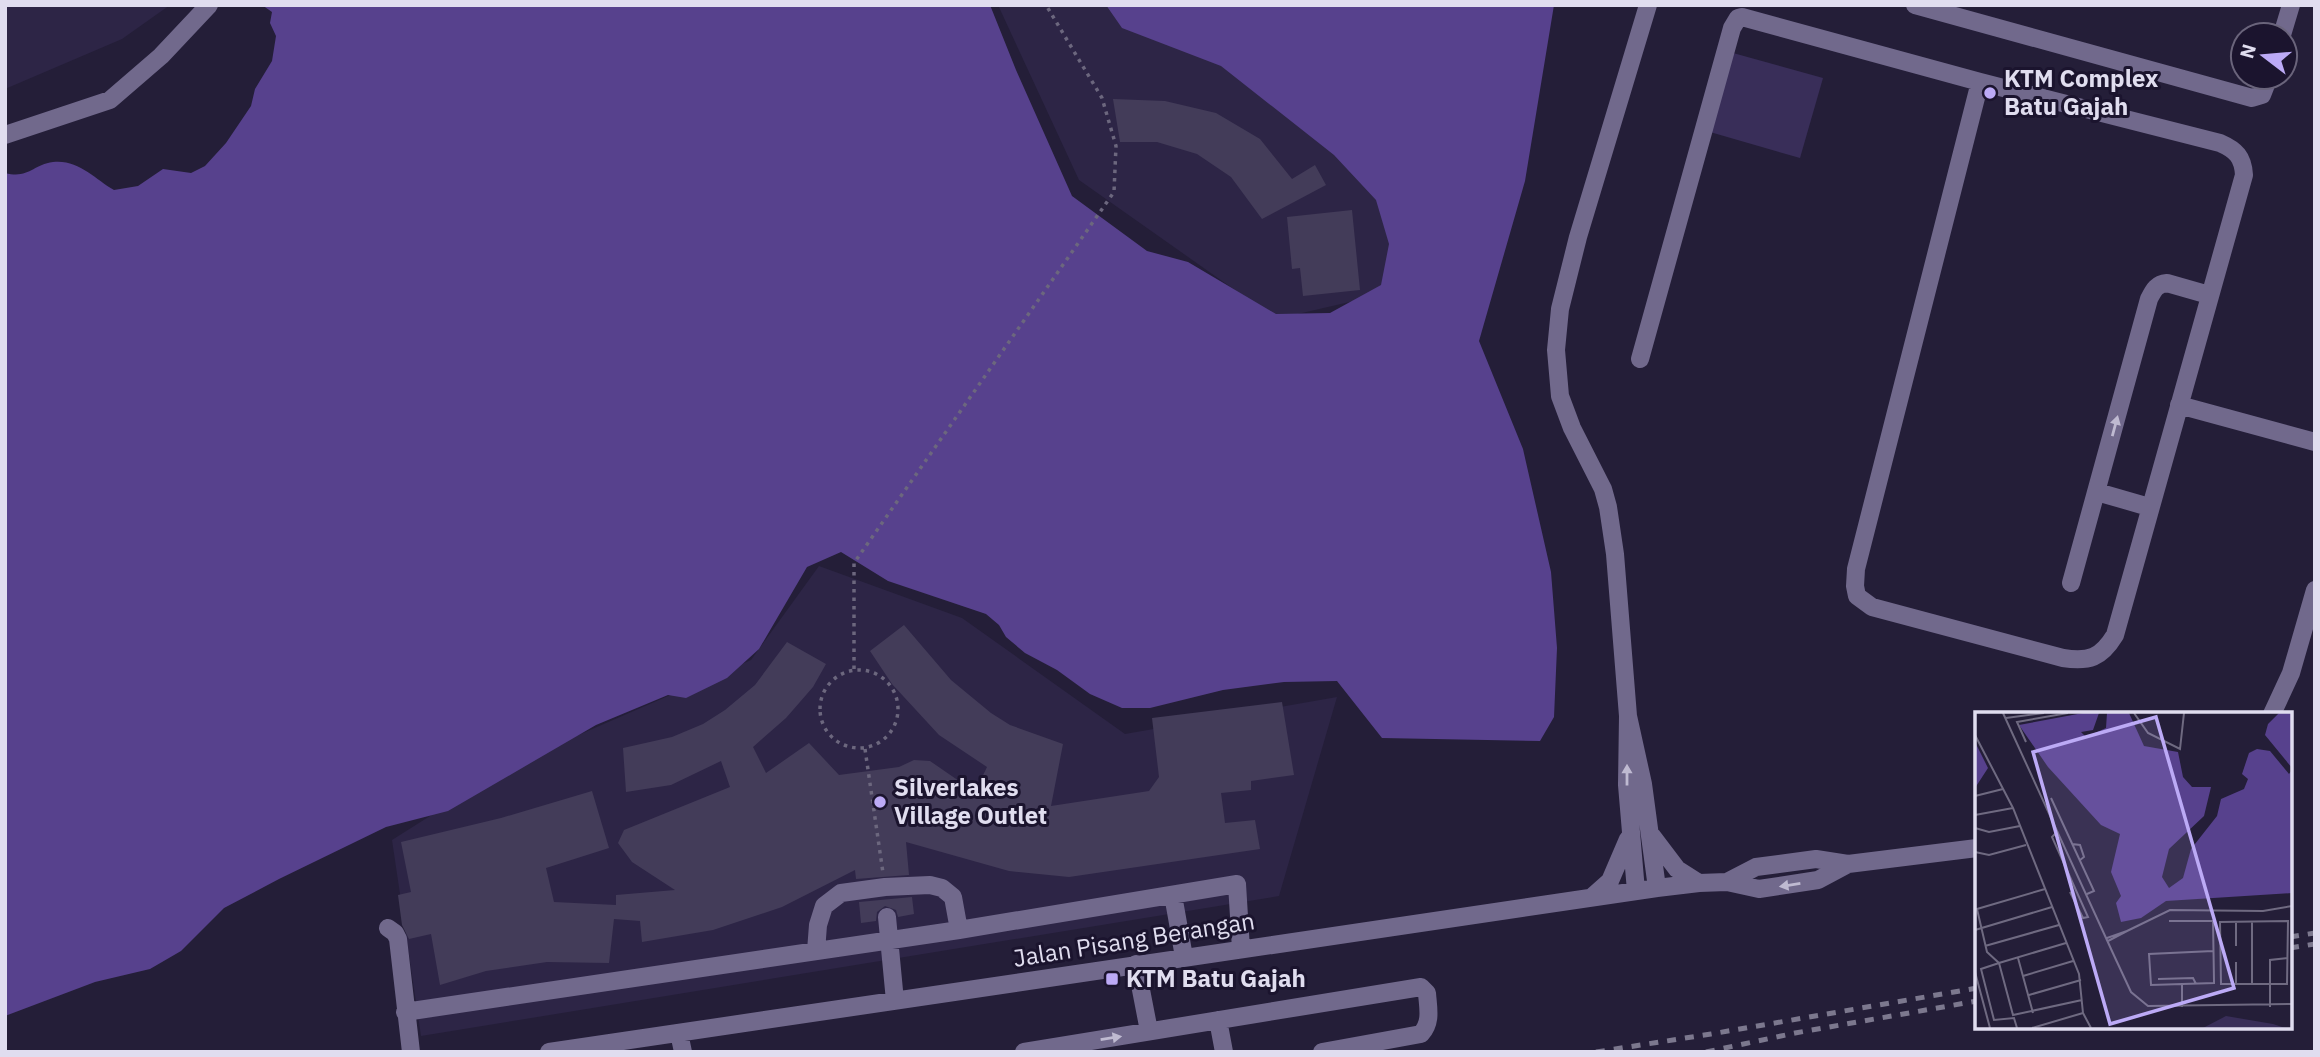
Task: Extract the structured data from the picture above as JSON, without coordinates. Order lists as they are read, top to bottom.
{
  "streets": {
    "street": ["Jalan Pisang Berangan"]
  },
  "places": {
    "other": ["KTM Complex Batu Gajah", "Silverlakes Village Outlet"],
    "transit": ["KTM Batu Gajah"]
  },
  "north": "left"
}
